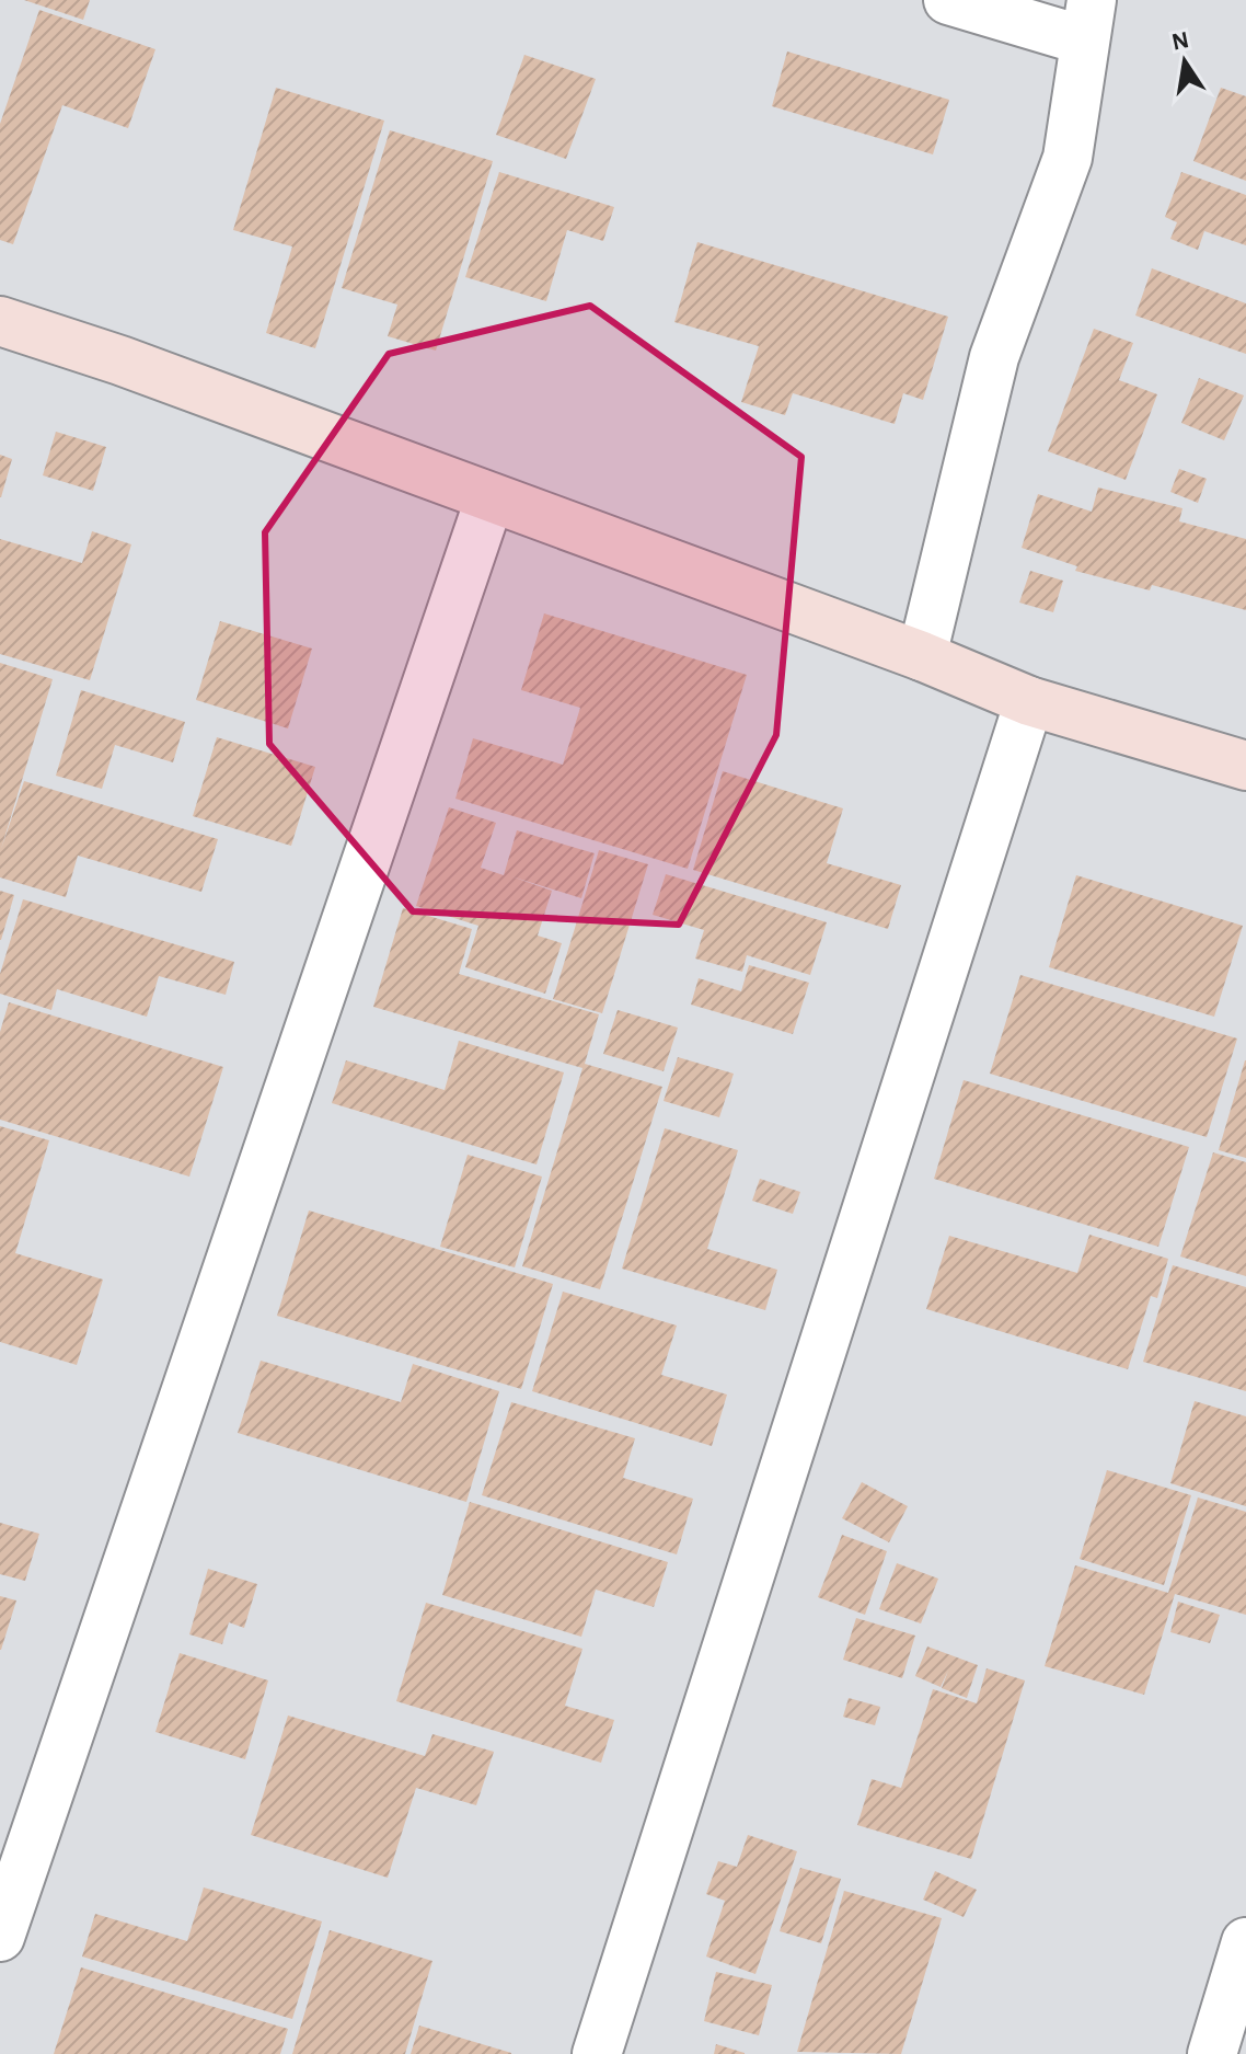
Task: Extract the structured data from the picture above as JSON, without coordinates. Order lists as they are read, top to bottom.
{
  "north": "top"
}
